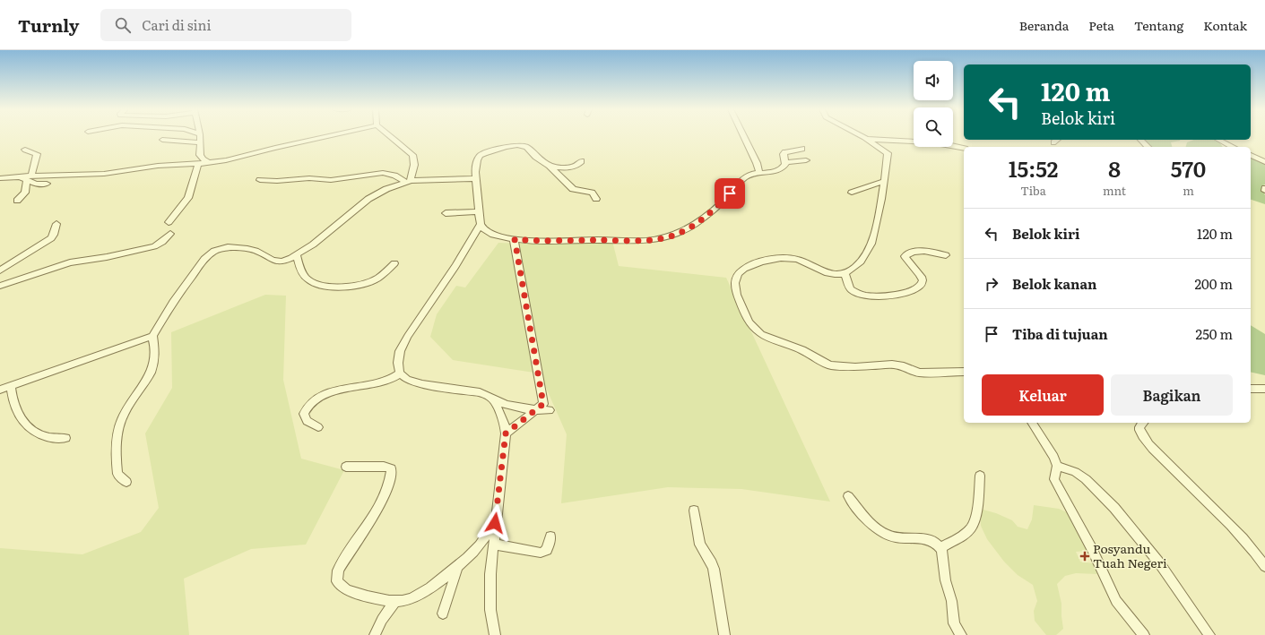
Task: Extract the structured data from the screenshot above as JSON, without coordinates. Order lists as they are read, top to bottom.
{
  "places": {
    "health": ["Posyandu Tuah Negeri"]
  },
  "page": {
    "header": "Turnly",
    "search": "Cari di sini",
    "nav": [
      "Beranda",
      "Peta",
      "Tentang",
      "Kontak"
    ],
    "turn": ["120 m", "Belok kiri"],
    "eta": [
      "15:52",
      "Tiba",
      "8",
      "mnt",
      "570",
      "m"
    ],
    "list": [
      {
        "name": "Belok kiri",
        "value": "120 m"
      },
      {
        "name": "Belok kanan",
        "value": "200 m"
      },
      {
        "name": "Tiba di tujuan",
        "value": "250 m"
      }
    ],
    "buttons": ["Keluar", "Bagikan"]
  }
}
